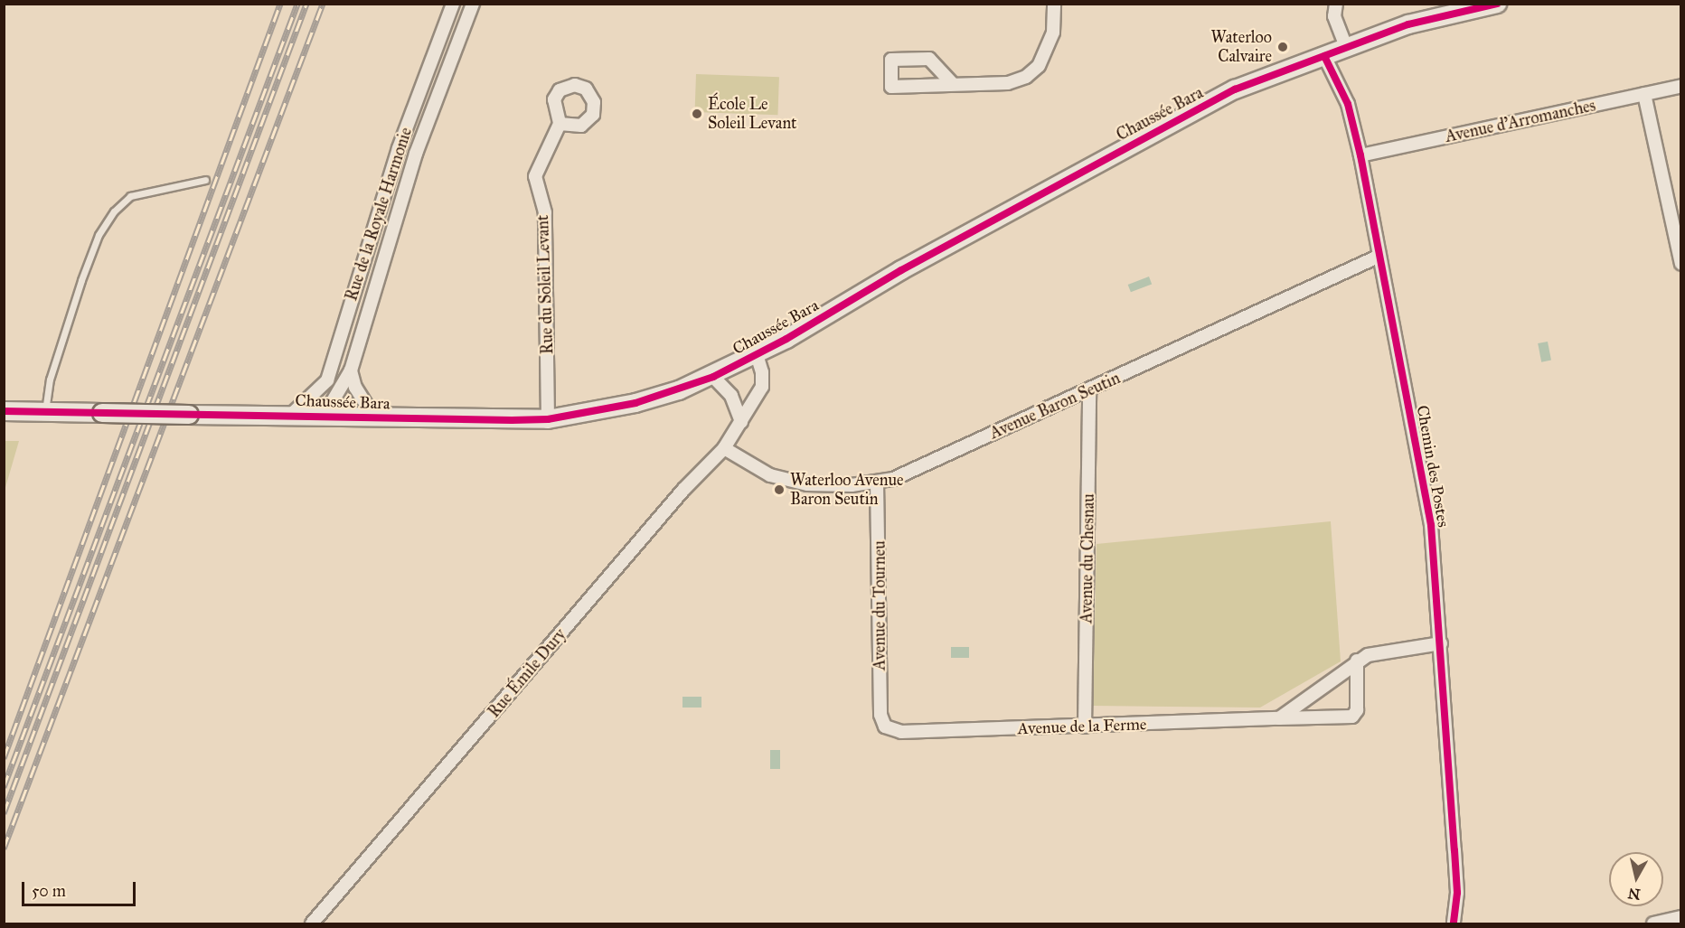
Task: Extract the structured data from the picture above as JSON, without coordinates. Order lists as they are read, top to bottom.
{
  "streets": {
    "main road": ["Chaussée Bara"],
    "street": [
      "Avenue d'Arromanches",
      "Rue de la Royale Harmonie",
      "Rue du Soleil Levant",
      "Avenue Baron Seutin",
      "Chemin des Postes",
      "Avenue du Chesnau",
      "Avenue du Tourneu",
      "Rue Émile Dury",
      "Avenue de la Ferme"
    ]
  },
  "crossings": [
    ["Chaussée Bara", "Rue de la Royale Harmonie"],
    ["Chaussée Bara", "Rue du Soleil Levant"],
    ["Chaussée Bara", "Chemin des Postes"],
    ["Chaussée Bara", "Rue Émile Dury"],
    ["Avenue d'Arromanches", "Chemin des Postes"],
    ["Avenue Baron Seutin", "Chemin des Postes"],
    ["Avenue Baron Seutin", "Avenue du Chesnau"],
    ["Avenue Baron Seutin", "Avenue du Tourneu"],
    ["Avenue Baron Seutin", "Rue Émile Dury"],
    ["Avenue du Chesnau", "Avenue de la Ferme"],
    ["Avenue du Tourneu", "Avenue de la Ferme"]
  ],
  "places": ["Waterloo Calvaire", "École Le Soleil Levant", "Waterloo Avenue Baron Seutin"],
  "scale_bar": "50 m",
  "north": "bottom"
}
